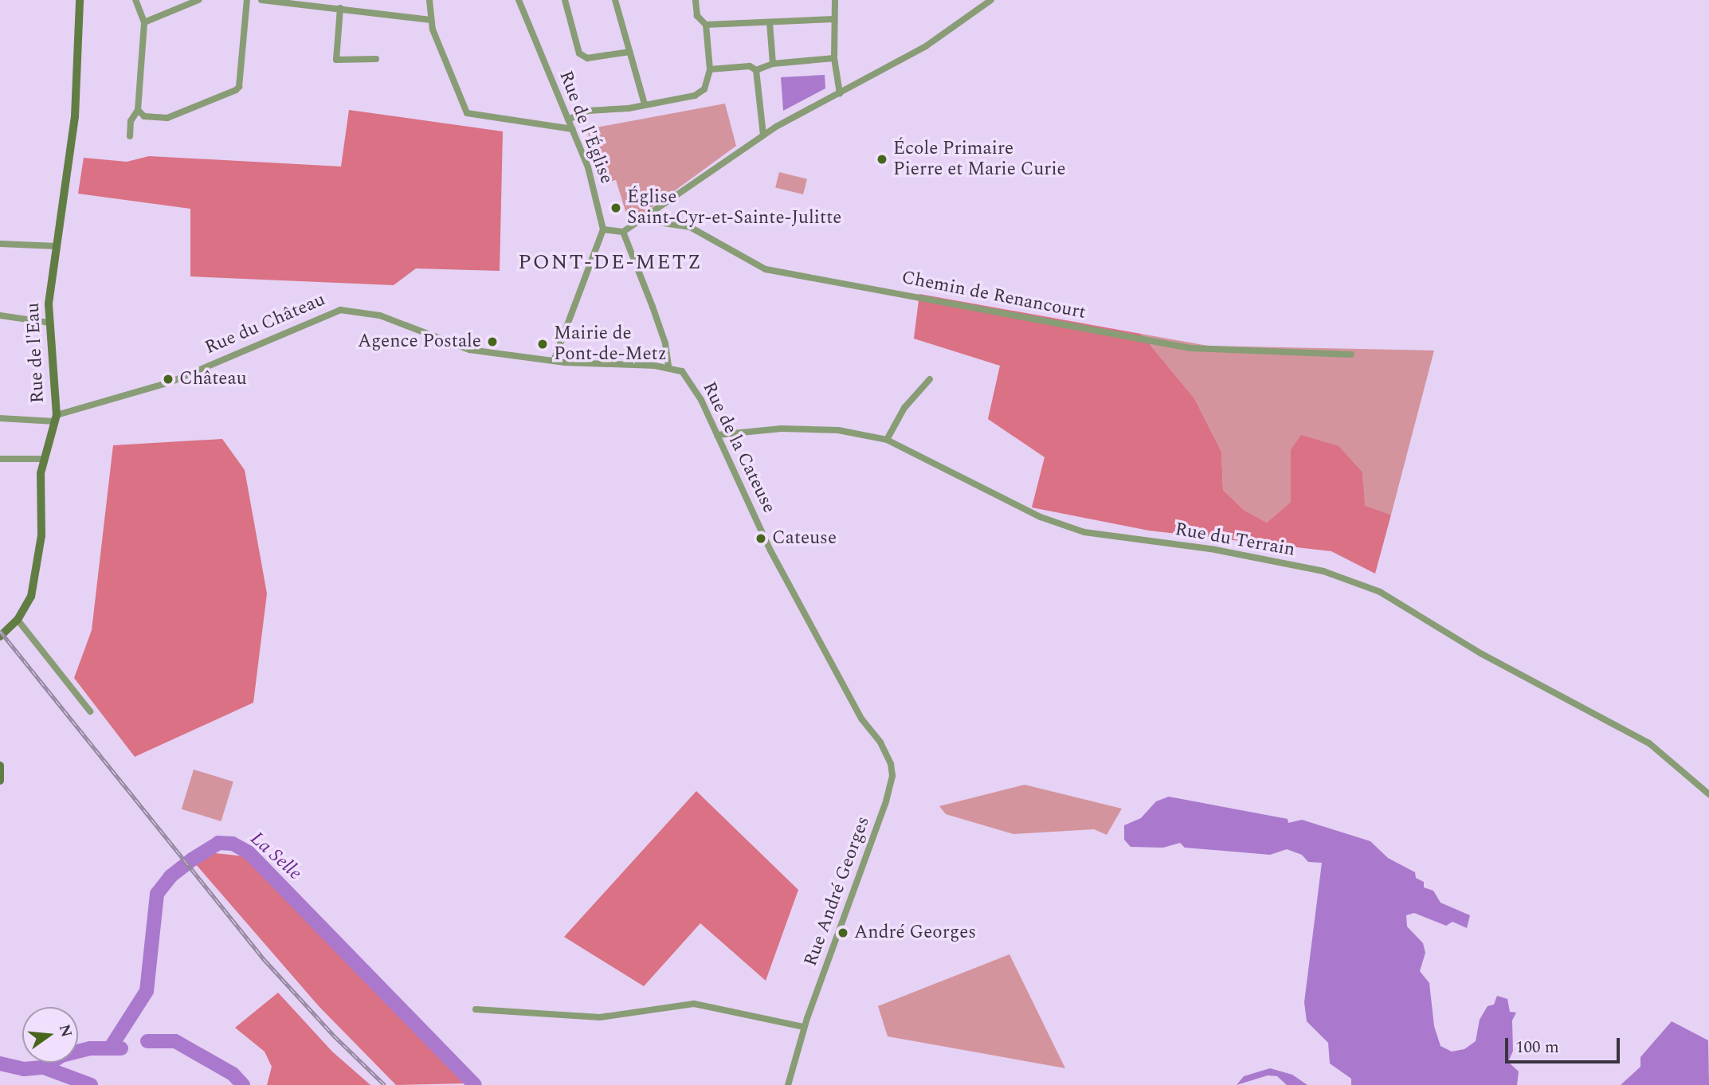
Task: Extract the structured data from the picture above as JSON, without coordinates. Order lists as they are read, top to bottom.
{
  "streets": {
    "street": [
      "Rue de l'Église",
      "Chemin de Renancourt",
      "Rue du Château",
      "Rue de l'Eau",
      "Rue de la Cateuse",
      "Rue du Terrain",
      "Rue André Georges"
    ]
  },
  "crossings": [
    ["Rue du Château", "Rue de l'Eau"],
    ["Rue du Château", "Rue de la Cateuse"],
    ["Rue de la Cateuse", "Rue du Terrain"],
    ["Rue de la Cateuse", "Rue André Georges"]
  ],
  "districts": ["PONT-DE-METZ"],
  "water": ["La Selle"],
  "places": [
    "École Primaire Pierre et Marie Curie",
    "Église Saint-Cyr-et-Sainte-Julitte",
    "Agence Postale",
    "Mairie de Pont-de-Metz",
    "Château",
    "Cateuse",
    "André Georges"
  ],
  "scale_bar": "100 m",
  "north": "right"
}
